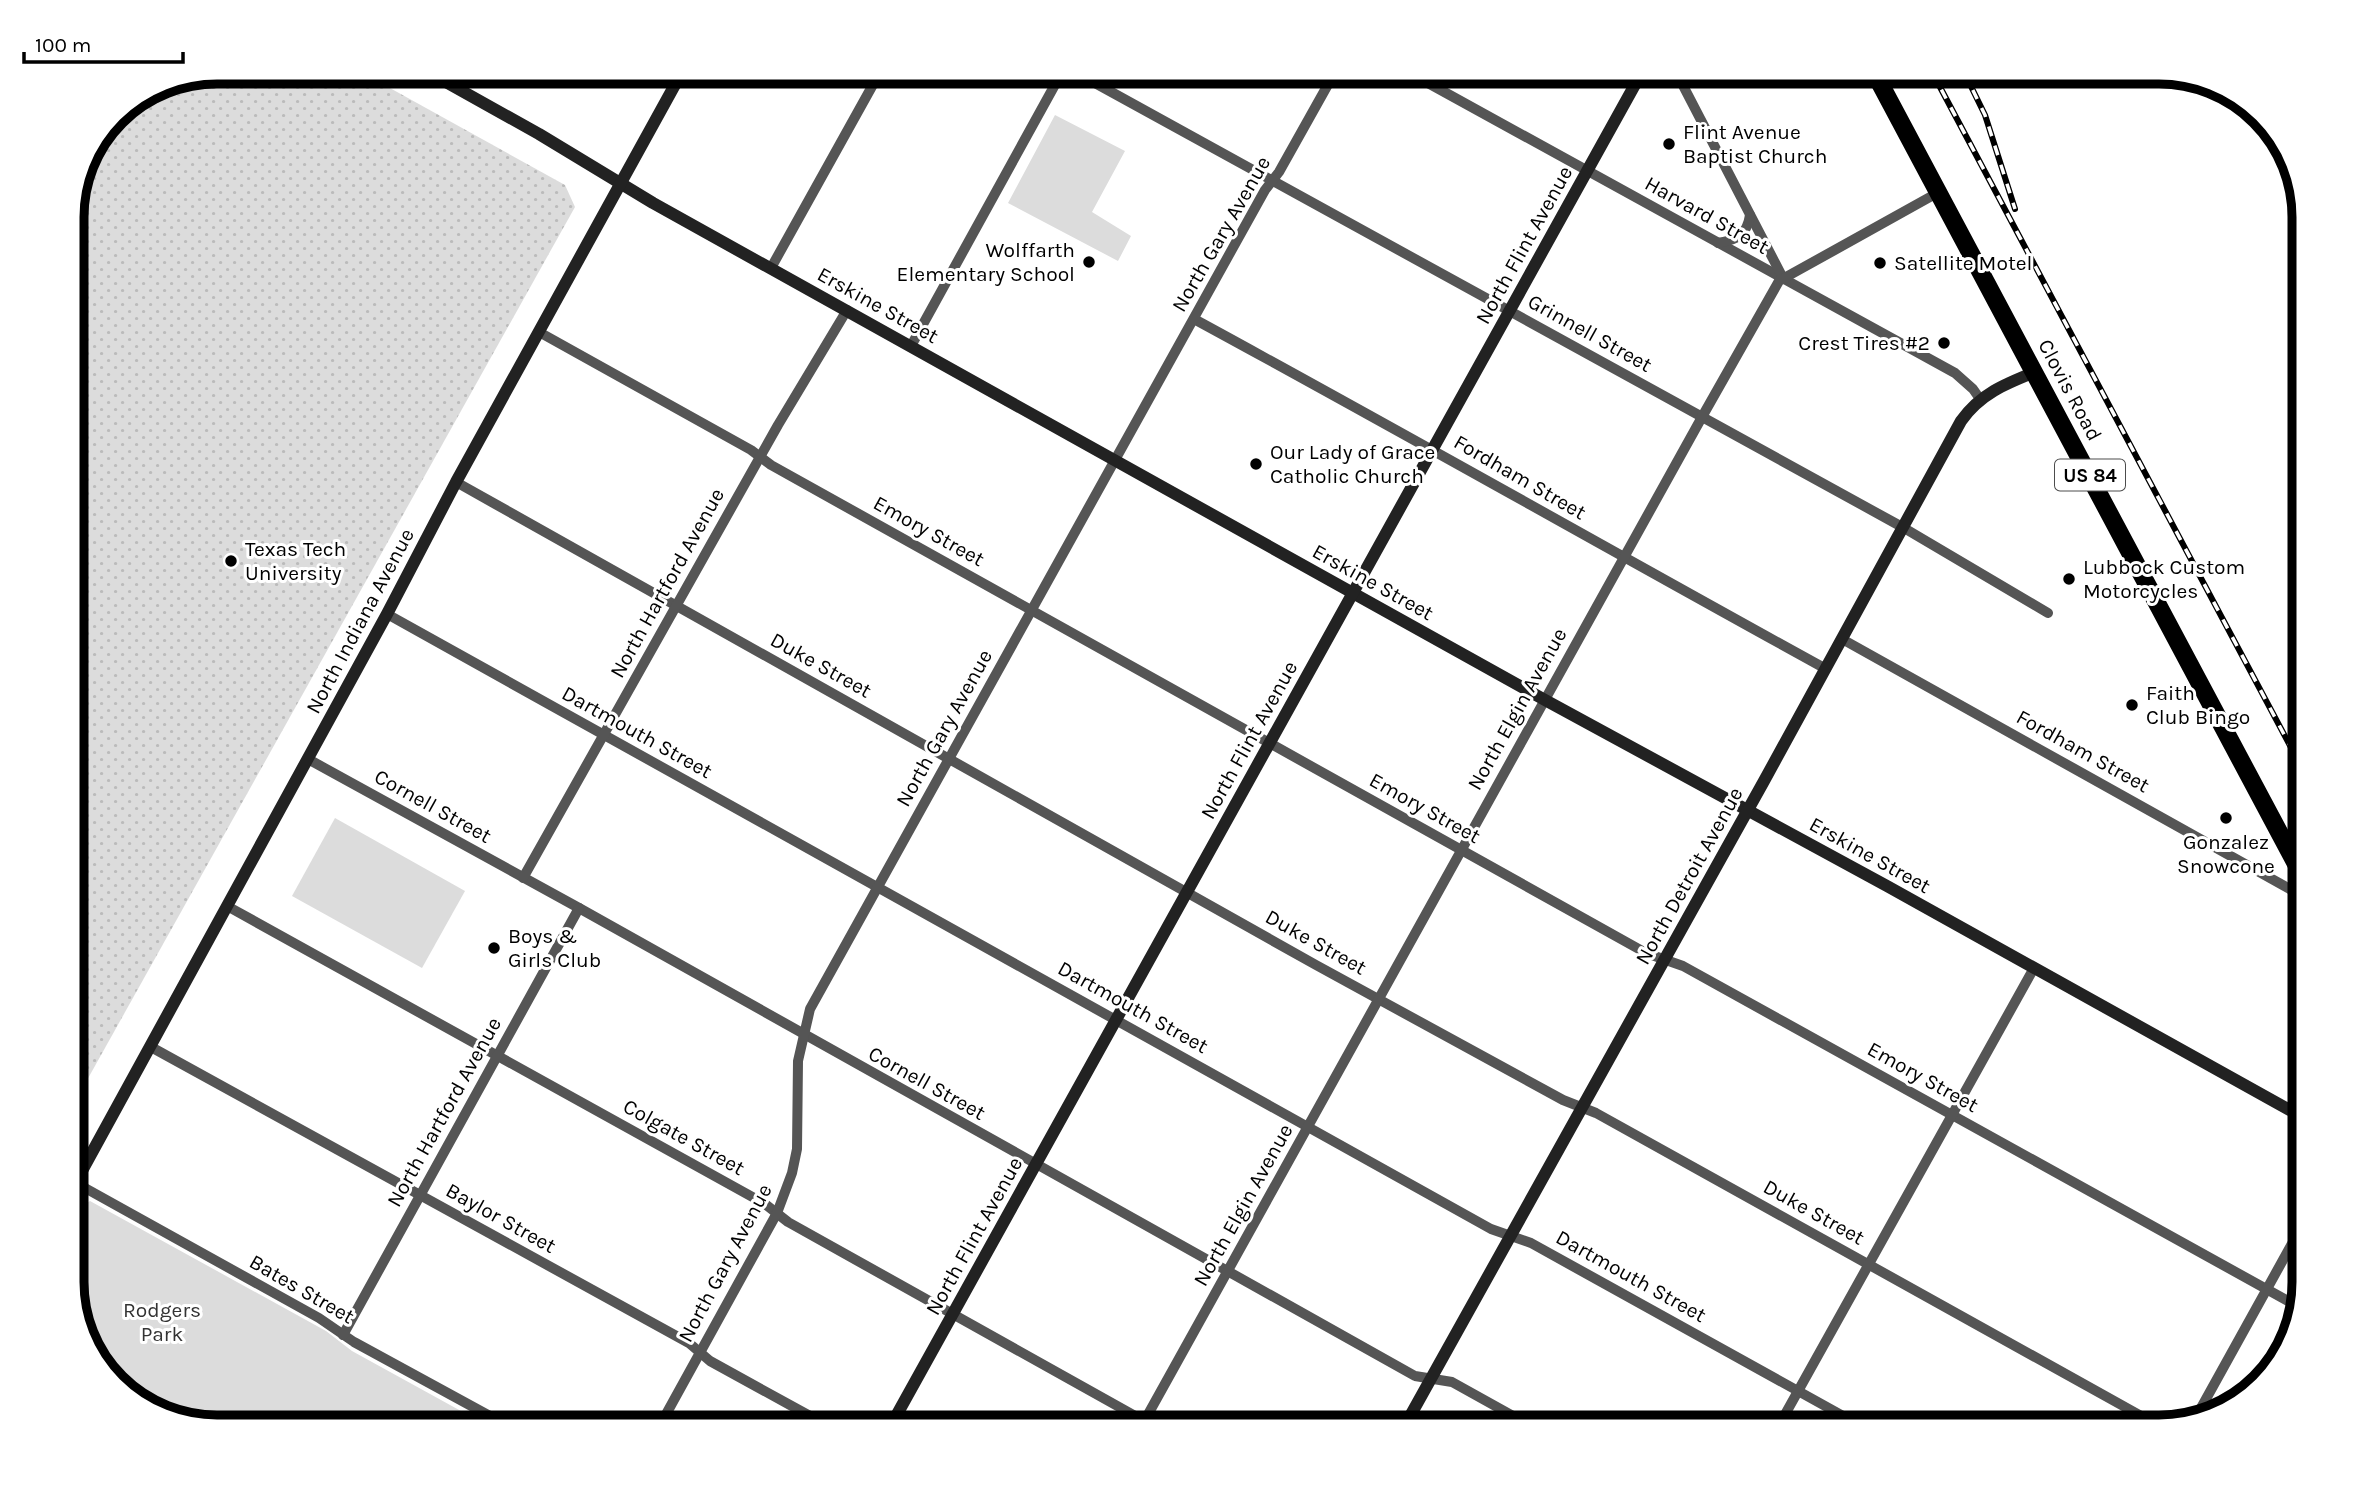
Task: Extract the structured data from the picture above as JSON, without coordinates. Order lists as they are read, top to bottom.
{
  "streets": {
    "highway": ["Clovis Road", "US 84"],
    "street": [
      "Harvard Street",
      "North Gary Avenue",
      "North Flint Avenue",
      "Erskine Street",
      "Grinnell Street",
      "Fordham Street",
      "Emory Street",
      "North Hartford Avenue",
      "North Indiana Avenue",
      "Duke Street",
      "North Elgin Avenue",
      "Dartmouth Street",
      "Cornell Street",
      "North Detroit Avenue",
      "Colgate Street",
      "Baylor Street",
      "Bates Street"
    ]
  },
  "crossings": [
    ["Harvard Street", "North Flint Avenue"],
    ["Harvard Street", "North Elgin Avenue"],
    ["Harvard Street", "North Detroit Avenue"],
    ["North Gary Avenue", "Erskine Street"],
    ["North Gary Avenue", "Grinnell Street"],
    ["North Gary Avenue", "Fordham Street"],
    ["North Gary Avenue", "Emory Street"],
    ["North Gary Avenue", "Duke Street"],
    ["North Gary Avenue", "Dartmouth Street"],
    ["North Gary Avenue", "Cornell Street"],
    ["North Gary Avenue", "Colgate Street"],
    ["North Gary Avenue", "Baylor Street"],
    ["North Flint Avenue", "Erskine Street"],
    ["North Flint Avenue", "Grinnell Street"],
    ["North Flint Avenue", "Fordham Street"],
    ["North Flint Avenue", "Emory Street"],
    ["North Flint Avenue", "Duke Street"],
    ["North Flint Avenue", "Dartmouth Street"],
    ["North Flint Avenue", "Cornell Street"],
    ["North Flint Avenue", "Colgate Street"],
    ["Erskine Street", "North Hartford Avenue"],
    ["Erskine Street", "North Indiana Avenue"],
    ["Erskine Street", "North Elgin Avenue"],
    ["Erskine Street", "North Detroit Avenue"],
    ["Grinnell Street", "North Elgin Avenue"],
    ["Grinnell Street", "North Detroit Avenue"],
    ["Clovis Road", "North Elgin Avenue"],
    ["Clovis Road", "North Detroit Avenue"],
    ["Fordham Street", "North Elgin Avenue"],
    ["Fordham Street", "North Detroit Avenue"],
    ["Emory Street", "North Hartford Avenue"],
    ["Emory Street", "North Indiana Avenue"],
    ["Emory Street", "North Elgin Avenue"],
    ["Emory Street", "North Detroit Avenue"],
    ["North Hartford Avenue", "Duke Street"],
    ["North Hartford Avenue", "Dartmouth Street"],
    ["North Hartford Avenue", "Cornell Street"],
    ["North Hartford Avenue", "Colgate Street"],
    ["North Hartford Avenue", "Baylor Street"],
    ["North Hartford Avenue", "Bates Street"],
    ["North Indiana Avenue", "Duke Street"],
    ["North Indiana Avenue", "Dartmouth Street"],
    ["North Indiana Avenue", "Cornell Street"],
    ["North Indiana Avenue", "Colgate Street"],
    ["North Indiana Avenue", "Baylor Street"],
    ["Duke Street", "North Elgin Avenue"],
    ["Duke Street", "North Detroit Avenue"],
    ["North Elgin Avenue", "Dartmouth Street"],
    ["North Elgin Avenue", "Cornell Street"],
    ["Dartmouth Street", "North Detroit Avenue"],
    ["Cornell Street", "North Detroit Avenue"]
  ],
  "parks": ["Rodgers Park"],
  "places": [
    "Flint Avenue Baptist Church",
    "Wolffarth Elementary School",
    "Satellite Motel",
    "Crest Tires #2",
    "Our Lady of Grace Catholic Church",
    "Texas Tech University",
    "Lubbock Custom Motorcycles",
    "Faith Club Bingo",
    "Gonzalez Snowcone",
    "Boys & Girls Club"
  ],
  "scale_bar": "100 m"
}
